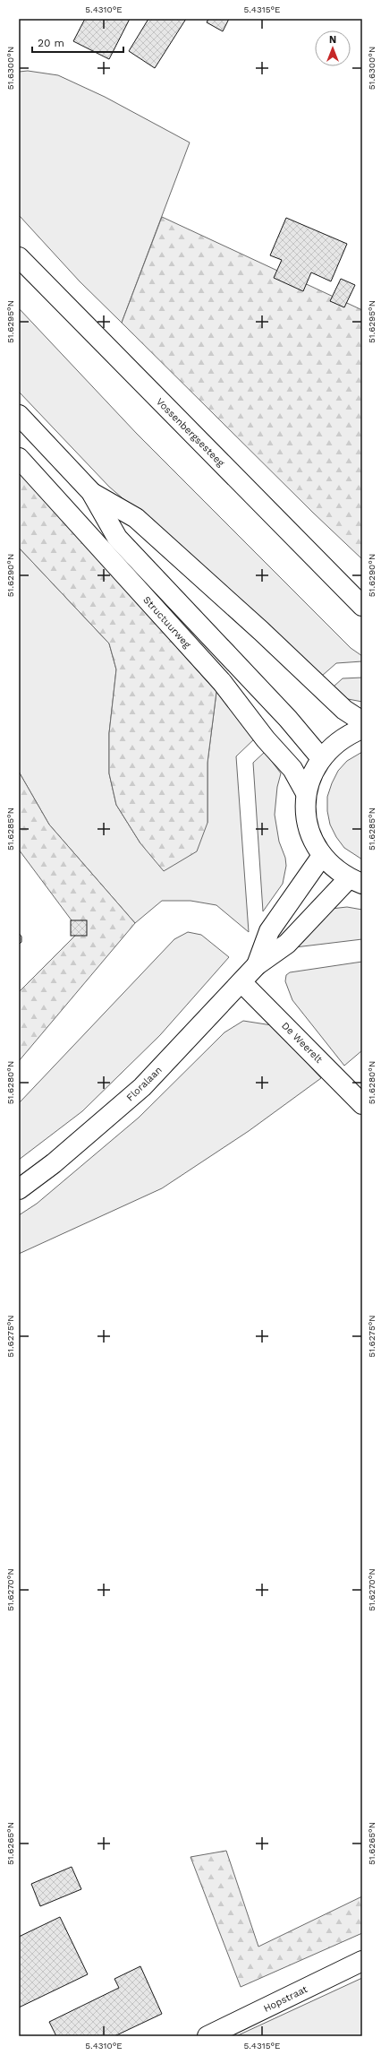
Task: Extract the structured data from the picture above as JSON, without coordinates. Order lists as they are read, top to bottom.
{
  "streets": {
    "main road": [
      "Vossenbergsesteeg",
      "Structuurweg",
      "De Weerelt",
      "Floralaan",
      "Hopstraat"
    ]
  },
  "crossings": [
    ["De Weerelt", "Floralaan"]
  ],
  "scale_bar": "20 m",
  "north": "top",
  "coordinates": [
    "5.4310°E",
    "5.4315°E",
    "51.6300°N",
    "51.6295°N",
    "51.6290°N",
    "51.6285°N",
    "51.6280°N",
    "51.6275°N",
    "51.6270°N",
    "51.6265°N"
  ]
}
